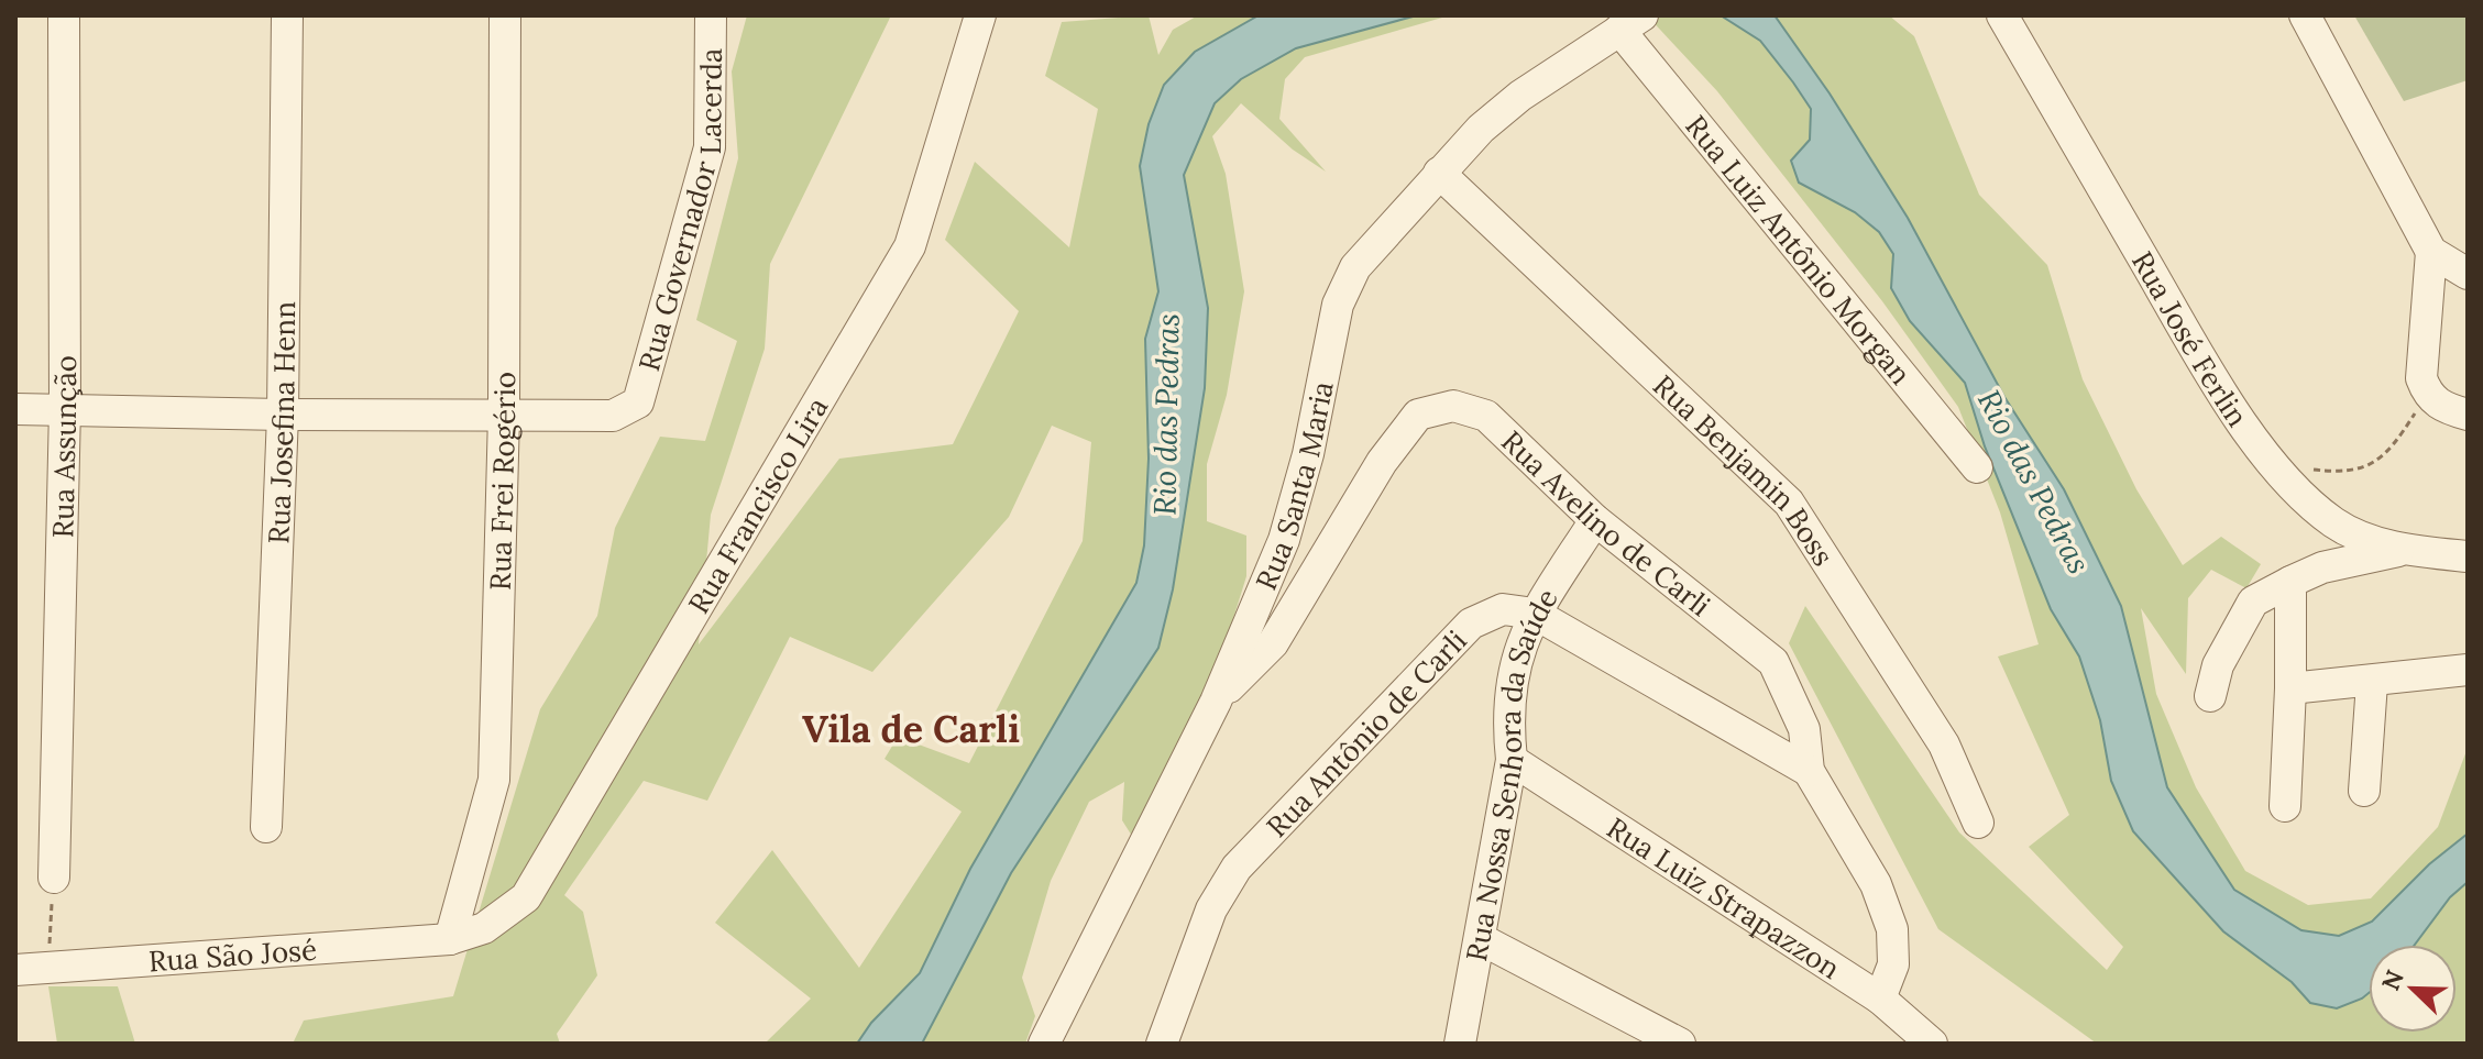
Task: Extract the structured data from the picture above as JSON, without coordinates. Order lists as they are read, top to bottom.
{
  "streets": {
    "street": [
      "Rua Governador Lacerda",
      "Rua Luiz Antônio Morgan",
      "Rua José Ferlin",
      "Rua Josefina Henn",
      "Rua Assunção",
      "Rua Benjamin Boss",
      "Rua Frei Rogério",
      "Rua Santa Maria",
      "Rua Francisco Lira",
      "Rua Avelino de Carli",
      "Rua Antônio de Carli",
      "Rua Nossa Senhora da Saúde",
      "Rua Luiz Strapazzon",
      "Rua São José"
    ]
  },
  "crossings": [
    ["Rua Governador Lacerda", "Rua Frei Rogério"],
    ["Rua Luiz Antônio Morgan", "Rua Santa Maria"],
    ["Rua Benjamin Boss", "Rua Santa Maria"],
    ["Rua Frei Rogério", "Rua Francisco Lira"],
    ["Rua Frei Rogério", "Rua São José"],
    ["Rua Santa Maria", "Rua Avelino de Carli"],
    ["Rua Francisco Lira", "Rua São José"],
    ["Rua Avelino de Carli", "Rua Nossa Senhora da Saúde"],
    ["Rua Avelino de Carli", "Rua Luiz Strapazzon"],
    ["Rua Antônio de Carli", "Rua Nossa Senhora da Saúde"],
    ["Rua Nossa Senhora da Saúde", "Rua Luiz Strapazzon"]
  ],
  "districts": ["Vila de Carli"],
  "water": ["Rio das Pedras"],
  "north": "top left"
}
